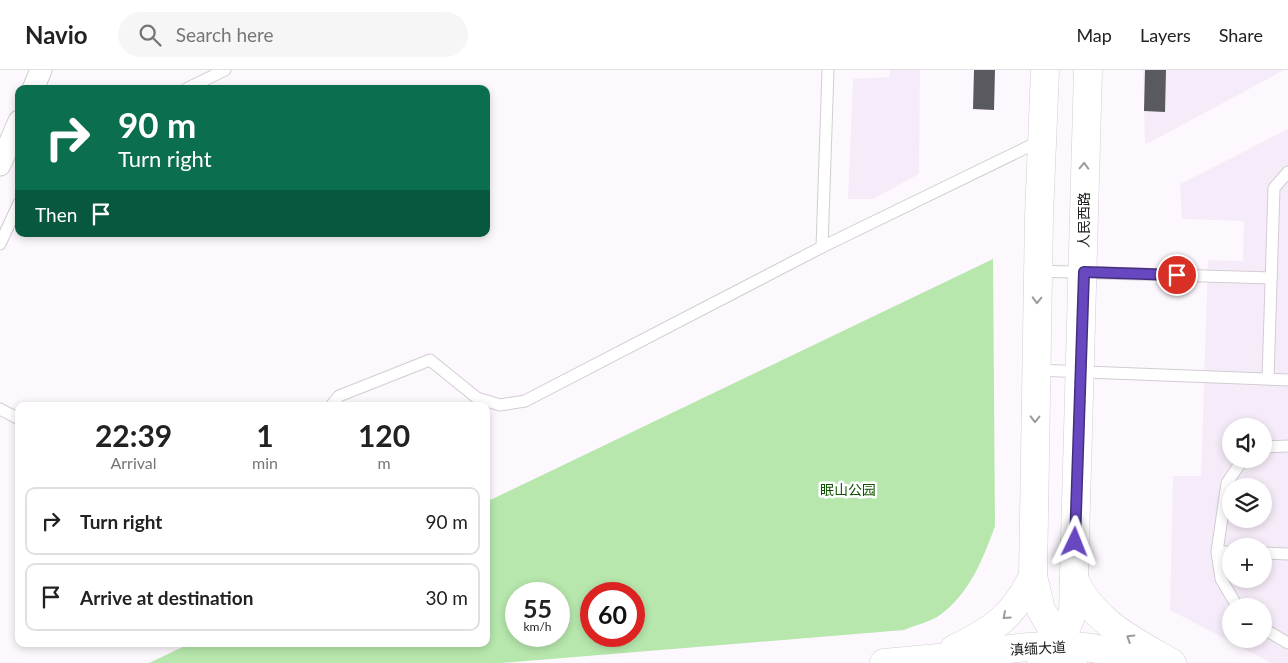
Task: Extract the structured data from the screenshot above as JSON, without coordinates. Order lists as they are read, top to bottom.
{
  "streets": {
    "main road": ["人民西路", "滇缅大道"]
  },
  "crossings": [
    ["人民西路", "滇缅大道"]
  ],
  "parks": ["眠山公园"],
  "page": {
    "header": "Navio",
    "search": "Search here",
    "nav": ["Map", "Layers", "Share"],
    "turn": ["90 m", "Turn right"],
    "then": "Then",
    "eta": [
      "22:39",
      "Arrival",
      "1",
      "min",
      "120",
      "m"
    ],
    "map_buttons": ["+", "−"],
    "list": [
      {
        "name": "Turn right",
        "value": "90 m"
      },
      {
        "name": "Arrive at destination",
        "value": "30 m"
      }
    ],
    "speed": "55 km/h",
    "limit": "60"
  }
}
